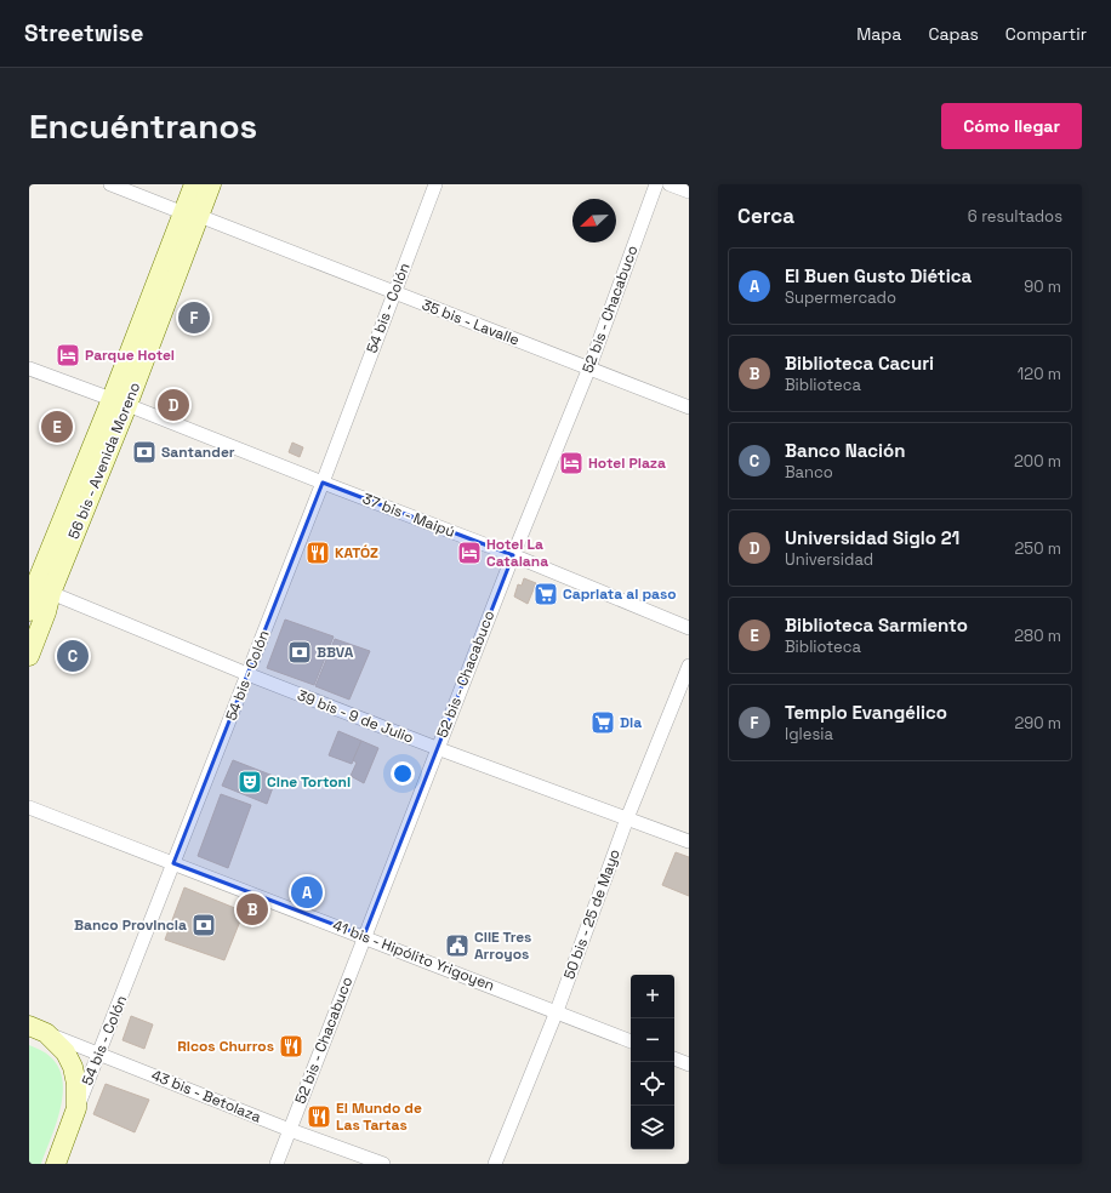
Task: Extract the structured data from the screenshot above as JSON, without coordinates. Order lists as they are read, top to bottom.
{
  "streets": {
    "main road": ["54 bis - Colón", "56 bis - Avenida Moreno"],
    "street": [
      "52 bis - Chacabuco",
      "35 bis - Lavalle",
      "37 bis - Maipú",
      "39 bis - 9 de Julio",
      "50 bis - 25 de Mayo",
      "41 bis - Hipólito Yrigoyen",
      "43 bis - Betolaza"
    ]
  },
  "crossings": [
    ["54 bis - Colón", "35 bis - Lavalle"],
    ["54 bis - Colón", "37 bis - Maipú"],
    ["54 bis - Colón", "39 bis - 9 de Julio"],
    ["54 bis - Colón", "41 bis - Hipólito Yrigoyen"],
    ["54 bis - Colón", "43 bis - Betolaza"],
    ["52 bis - Chacabuco", "35 bis - Lavalle"],
    ["52 bis - Chacabuco", "37 bis - Maipú"],
    ["52 bis - Chacabuco", "39 bis - 9 de Julio"],
    ["52 bis - Chacabuco", "41 bis - Hipólito Yrigoyen"],
    ["52 bis - Chacabuco", "43 bis - Betolaza"],
    ["35 bis - Lavalle", "56 bis - Avenida Moreno"],
    ["56 bis - Avenida Moreno", "37 bis - Maipú"],
    ["56 bis - Avenida Moreno", "39 bis - 9 de Julio"],
    ["39 bis - 9 de Julio", "50 bis - 25 de Mayo"],
    ["50 bis - 25 de Mayo", "41 bis - Hipólito Yrigoyen"]
  ],
  "places": {
    "hotel": ["Parque Hotel", "Hotel Plaza", "Hotel La Catalana"],
    "bank": ["Santander", "BBVA", "Banco Provincia"],
    "restaurant": ["KATÓZ", "Ricos Churros", "El Mundo de Las Tartas"],
    "supermarket": ["Capriata al paso", "Dia"],
    "theatre": ["Cine Tortoni"],
    "public building": ["CIIE Tres Arroyos"]
  },
  "north": "bottom left",
  "page": {
    "header": "Streetwise",
    "nav": ["Mapa", "Capas", "Compartir"],
    "buttons": "Cómo llegar",
    "title": "Encuéntranos",
    "heading": ["Cerca", "6 resultados"],
    "list": [
      {
        "mark": "A",
        "name": "El Buen Gusto Diética",
        "note": "Supermercado",
        "value": "90 m"
      },
      {
        "mark": "B",
        "name": "Biblioteca Cacuri",
        "note": "Biblioteca",
        "value": "120 m"
      },
      {
        "mark": "C",
        "name": "Banco Nación",
        "note": "Banco",
        "value": "200 m"
      },
      {
        "mark": "D",
        "name": "Universidad Siglo 21",
        "note": "Universidad",
        "value": "250 m"
      },
      {
        "mark": "E",
        "name": "Biblioteca Sarmiento",
        "note": "Biblioteca",
        "value": "280 m"
      },
      {
        "mark": "F",
        "name": "Templo Evangélico",
        "note": "Iglesia",
        "value": "290 m"
      }
    ],
    "pins": [
      "F",
      "D",
      "E",
      "C",
      "A",
      "B"
    ],
    "map_buttons": ["+", "−"]
  }
}
